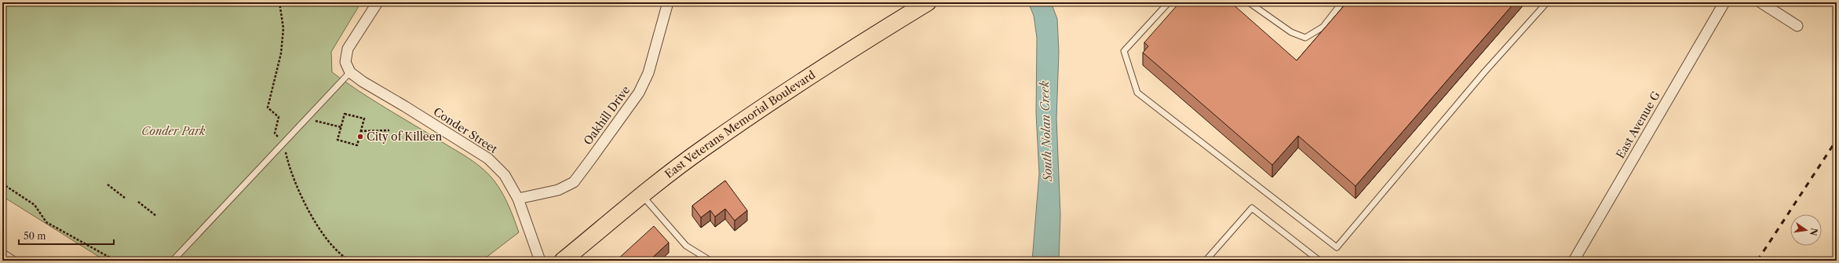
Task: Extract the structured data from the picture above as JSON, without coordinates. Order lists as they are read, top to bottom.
{
  "streets": {
    "main road": ["East Veterans Memorial Boulevard"],
    "street": ["Oakhill Drive", "East Avenue G", "Conder Street"]
  },
  "crossings": [
    ["Oakhill Drive", "Conder Street"]
  ],
  "water": ["South Nolan Creek"],
  "parks": ["Conder Park"],
  "places": ["City of Killeen"],
  "scale_bar": "50 m",
  "north": "right"
}
